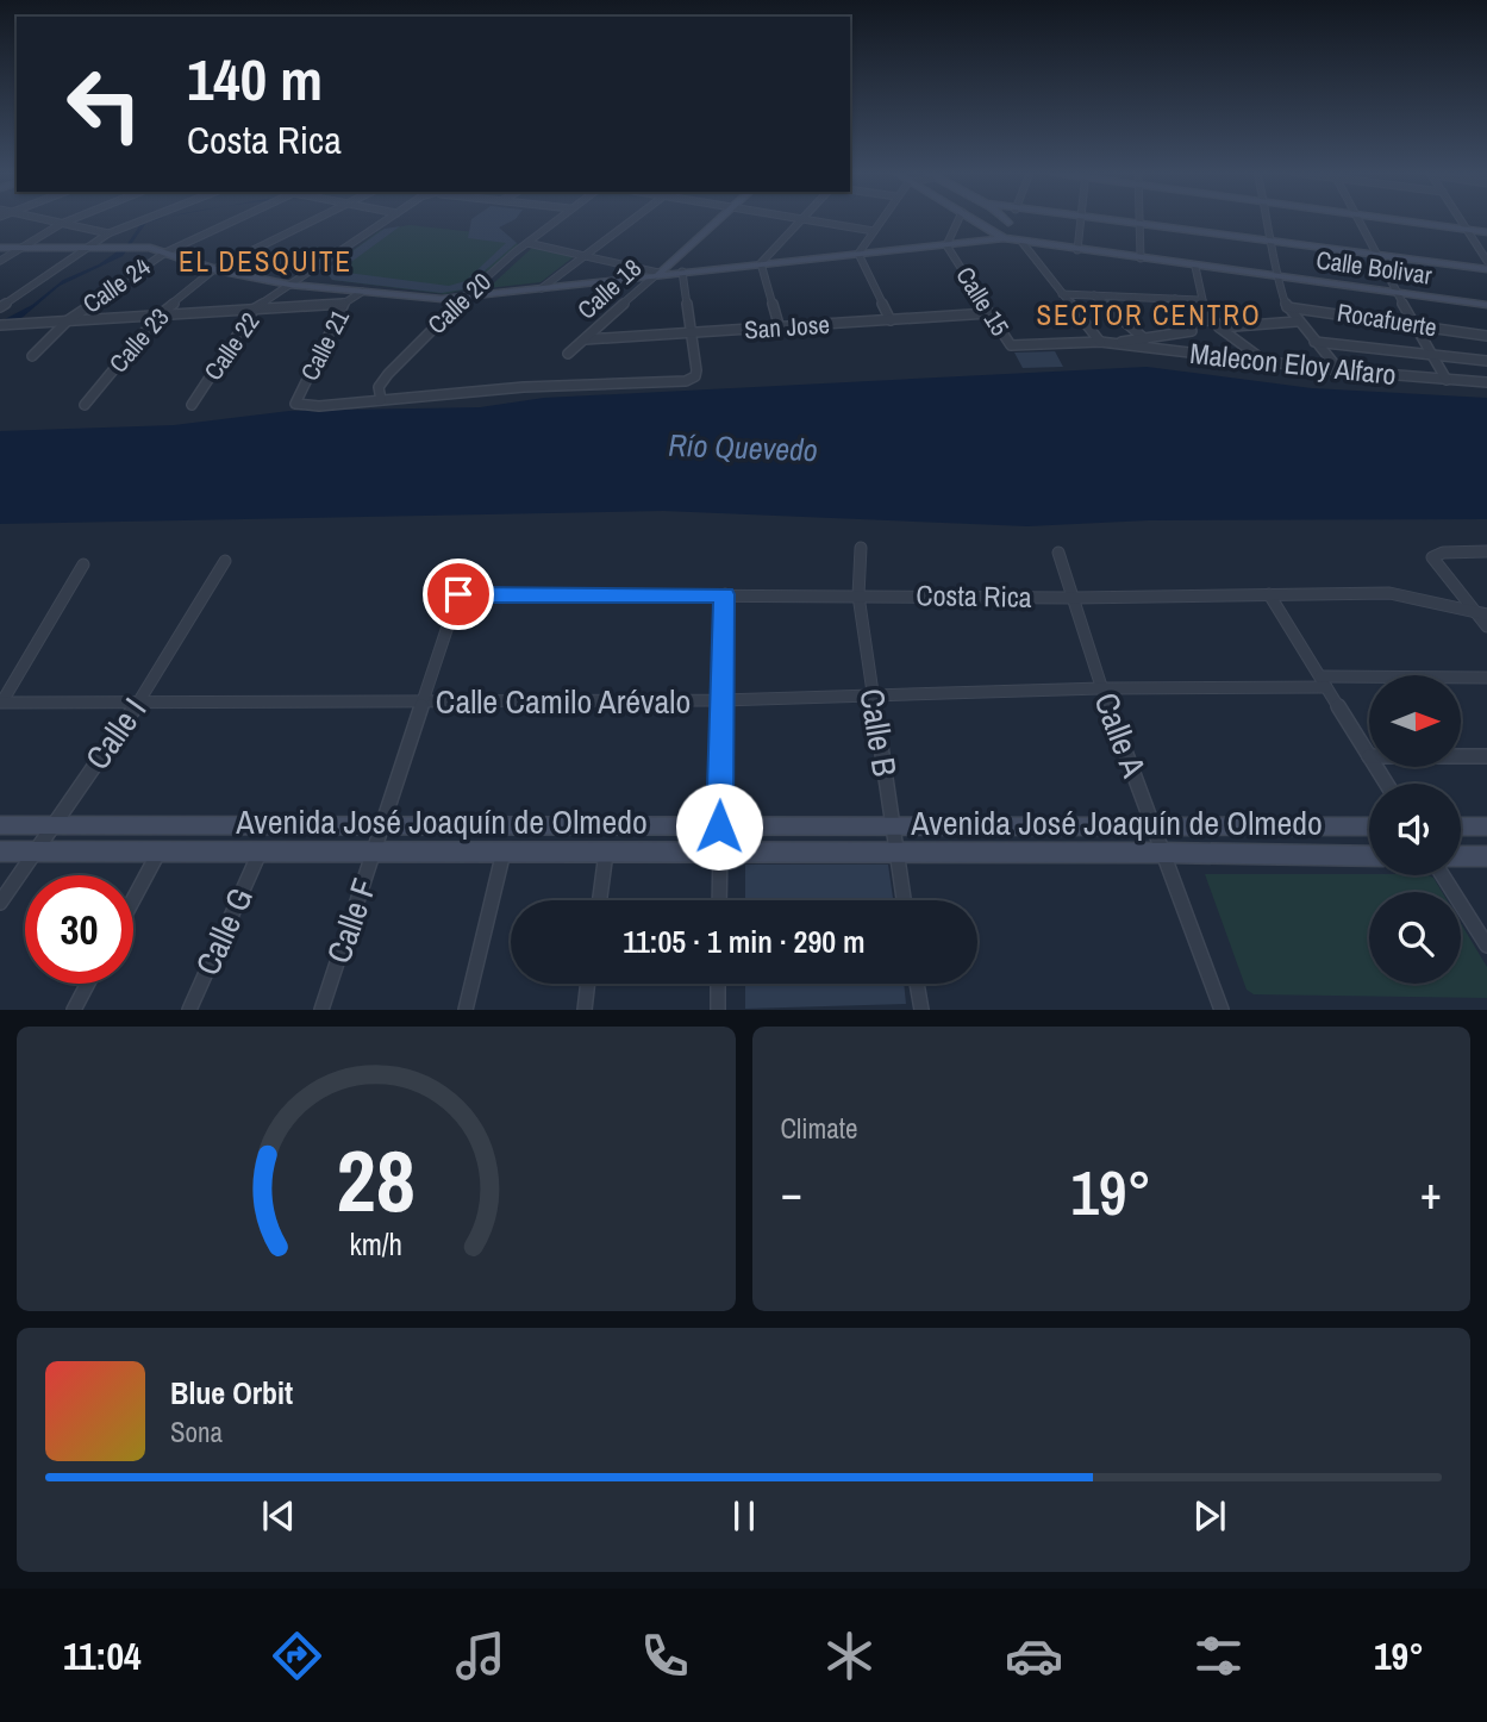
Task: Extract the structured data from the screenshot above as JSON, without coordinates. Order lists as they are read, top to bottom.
{
  "streets": {
    "main road": ["Calle Bolivar", "Calle 18", "Avenida José Joaquín de Olmedo"],
    "street": [
      "Calle 24",
      "Calle 15",
      "Calle 20",
      "Rocafuerte",
      "San Jose",
      "Calle 23",
      "Calle 21",
      "Calle 22",
      "Malecon Eloy Alfaro",
      "Costa Rica",
      "Calle Camilo Arévalo",
      "Calle B",
      "Calle I",
      "Calle A",
      "Calle F",
      "Calle G"
    ]
  },
  "crossings": [
    ["Calle Bolivar", "Calle 24"],
    ["Calle Bolivar", "Calle 18"],
    ["Calle Bolivar", "Calle 15"],
    ["Calle Bolivar", "Calle 20"],
    ["Calle Bolivar", "Calle 23"],
    ["Calle Bolivar", "Calle 21"],
    ["Calle Bolivar", "Calle 22"],
    ["Calle 18", "San Jose"],
    ["Calle 15", "San Jose"],
    ["Calle 15", "Malecon Eloy Alfaro"],
    ["Calle 20", "Calle 21"],
    ["Costa Rica", "Calle B"],
    ["Costa Rica", "Calle A"],
    ["Costa Rica", "Calle F"],
    ["Calle Camilo Arévalo", "Calle B"],
    ["Calle Camilo Arévalo", "Calle I"],
    ["Calle Camilo Arévalo", "Calle A"],
    ["Calle Camilo Arévalo", "Calle F"],
    ["Calle B", "Avenida José Joaquín de Olmedo"],
    ["Calle I", "Avenida José Joaquín de Olmedo"],
    ["Calle A", "Avenida José Joaquín de Olmedo"],
    ["Avenida José Joaquín de Olmedo", "Calle F"],
    ["Avenida José Joaquín de Olmedo", "Calle G"]
  ],
  "districts": ["EL DESQUITE", "SECTOR CENTRO"],
  "water": ["Río Quevedo"],
  "north": "right",
  "page": {
    "turn": ["140 m", "Costa Rica"],
    "limit": "30",
    "trip": "11:05 · 1 min · 290 m",
    "tile": "Climate",
    "heat": ["−", "19°", "+"],
    "song": ["Blue Orbit", "Sona"],
    "tabs": ["11:04", "19°"],
    "gauge": ["28", "km/h"]
  }
}
